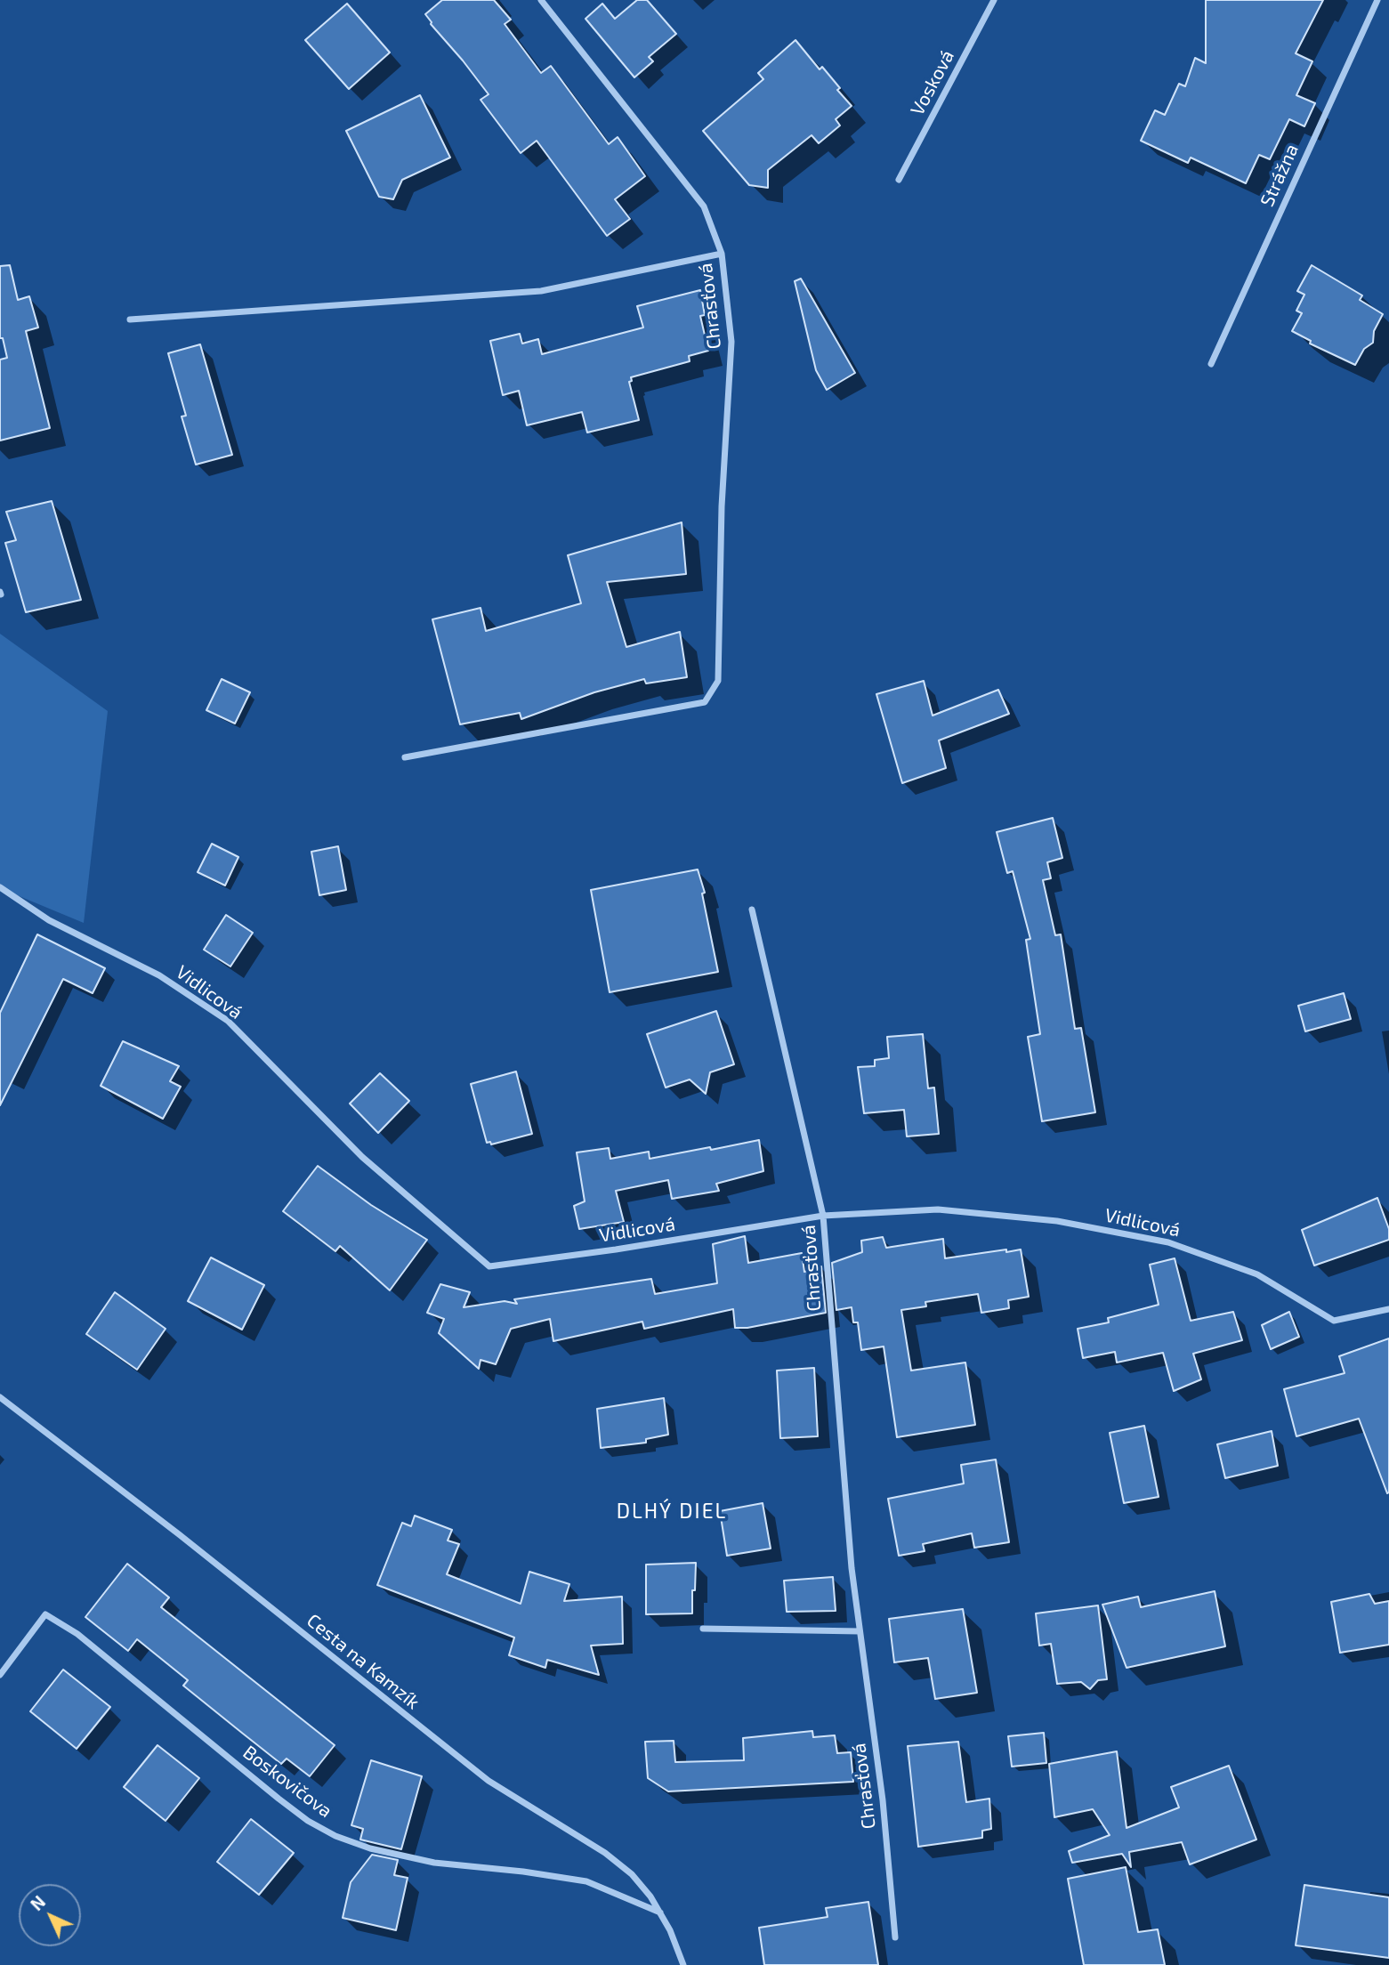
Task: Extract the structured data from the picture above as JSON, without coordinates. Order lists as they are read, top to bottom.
{
  "streets": {
    "street": [
      "Vosková",
      "Strážna",
      "Chrasťová",
      "Vidlicová",
      "Cesta na Kamzík",
      "Boskovičova"
    ]
  },
  "crossings": [
    ["Chrasťová", "Vidlicová"],
    ["Cesta na Kamzík", "Boskovičova"]
  ],
  "districts": ["DLHÝ DIEL"],
  "north": "top left"
}
